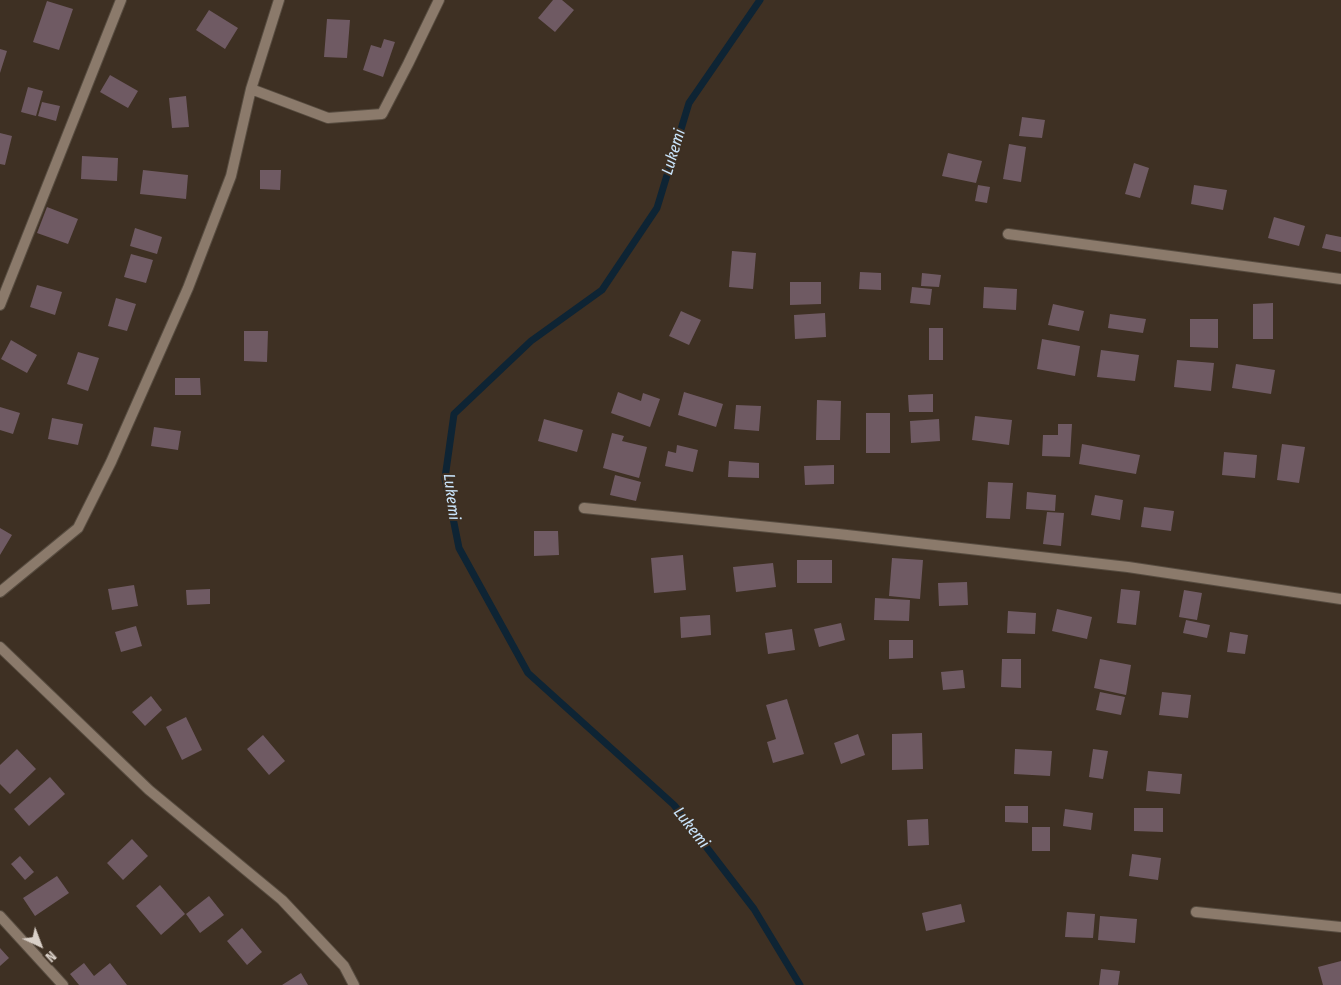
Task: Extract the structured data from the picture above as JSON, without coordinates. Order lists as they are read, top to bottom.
{
  "water": ["Lukemi"],
  "north": "bottom right"
}
